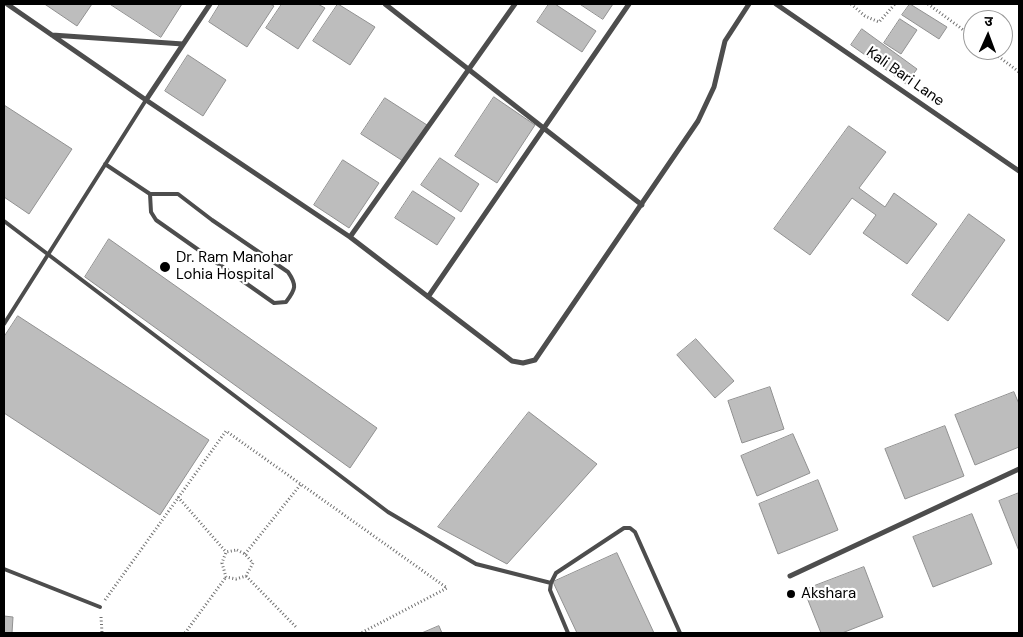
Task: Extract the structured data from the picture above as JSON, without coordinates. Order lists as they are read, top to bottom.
{
  "streets": {
    "street": ["Kali Bari Lane"]
  },
  "places": ["Dr. Ram Manohar Lohia Hospital", "Akshara"],
  "north": "top"
}
